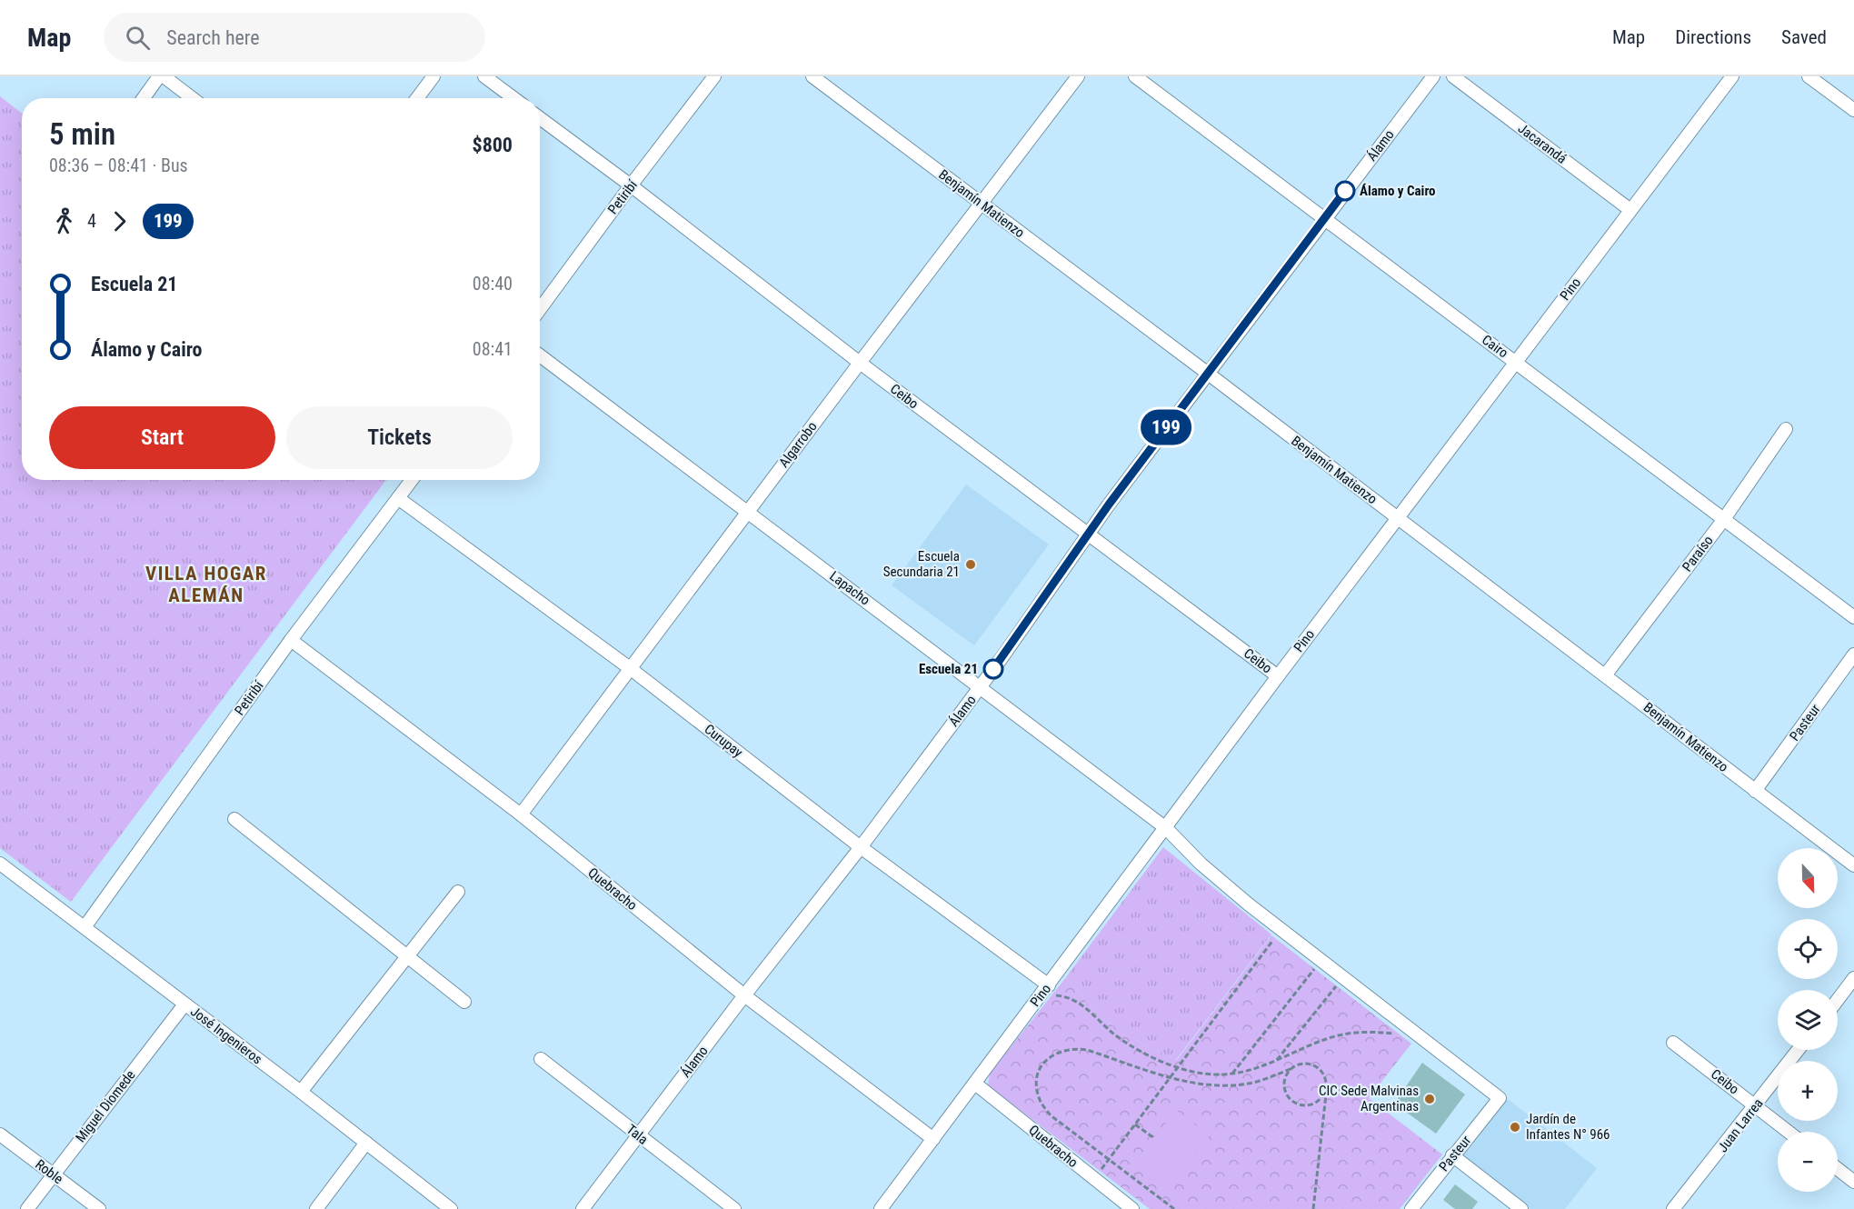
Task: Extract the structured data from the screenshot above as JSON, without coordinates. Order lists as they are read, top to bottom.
{
  "streets": {
    "street": [
      "Jacarandá",
      "Álamo",
      "Petiribí",
      "Benjamín Matienzo",
      "Pino",
      "Cairo",
      "Ceibo",
      "Algarrobo",
      "Paraíso",
      "Lapacho",
      "Pasteur",
      "Curupay",
      "Quebracho",
      "José Ingenieros",
      "Miguel Diomede",
      "Juan Larrea",
      "Tala",
      "Roble"
    ]
  },
  "crossings": [
    ["Jacarandá", "Pino"],
    ["Álamo", "Benjamín Matienzo"],
    ["Álamo", "Cairo"],
    ["Álamo", "Ceibo"],
    ["Álamo", "Lapacho"],
    ["Álamo", "Curupay"],
    ["Álamo", "Quebracho"],
    ["Álamo", "Tala"],
    ["Petiribí", "Ceibo"],
    ["Petiribí", "Curupay"],
    ["Petiribí", "Quebracho"],
    ["Petiribí", "José Ingenieros"],
    ["Benjamín Matienzo", "Pino"],
    ["Benjamín Matienzo", "Algarrobo"],
    ["Benjamín Matienzo", "Paraíso"],
    ["Benjamín Matienzo", "Pasteur"],
    ["Pino", "Cairo"],
    ["Pino", "Ceibo"],
    ["Pino", "Lapacho"],
    ["Pino", "Curupay"],
    ["Pino", "Quebracho"],
    ["Cairo", "Paraíso"],
    ["Ceibo", "Algarrobo"],
    ["Ceibo", "Juan Larrea"],
    ["Algarrobo", "Lapacho"],
    ["Algarrobo", "Curupay"],
    ["Algarrobo", "Quebracho"],
    ["Lapacho", "Pasteur"],
    ["José Ingenieros", "Miguel Diomede"],
    ["Miguel Diomede", "Roble"]
  ],
  "districts": ["VILLA HOGAR ALEMÁN"],
  "places": [
    "Álamo y Cairo",
    "Escuela Secundaria 21",
    "Escuela 21",
    "CIC Sede Malvinas Argentinas",
    "Jardín de Infantes N° 966"
  ],
  "lines": ["bus line 199"],
  "north": "bottom",
  "page": {
    "header": "Map",
    "search": "Search here",
    "nav": ["Map", "Directions", "Saved"],
    "on_map": "199",
    "heading": ["5 min", "08:36 – 08:41 · Bus", "$800"],
    "legs": ["4", "199"],
    "list": [
      {
        "name": "Escuela 21",
        "value": "08:40"
      },
      {
        "name": "Álamo y Cairo",
        "value": "08:41"
      }
    ],
    "buttons": ["Start", "Tickets"],
    "map_buttons": ["+", "−"]
  }
}
